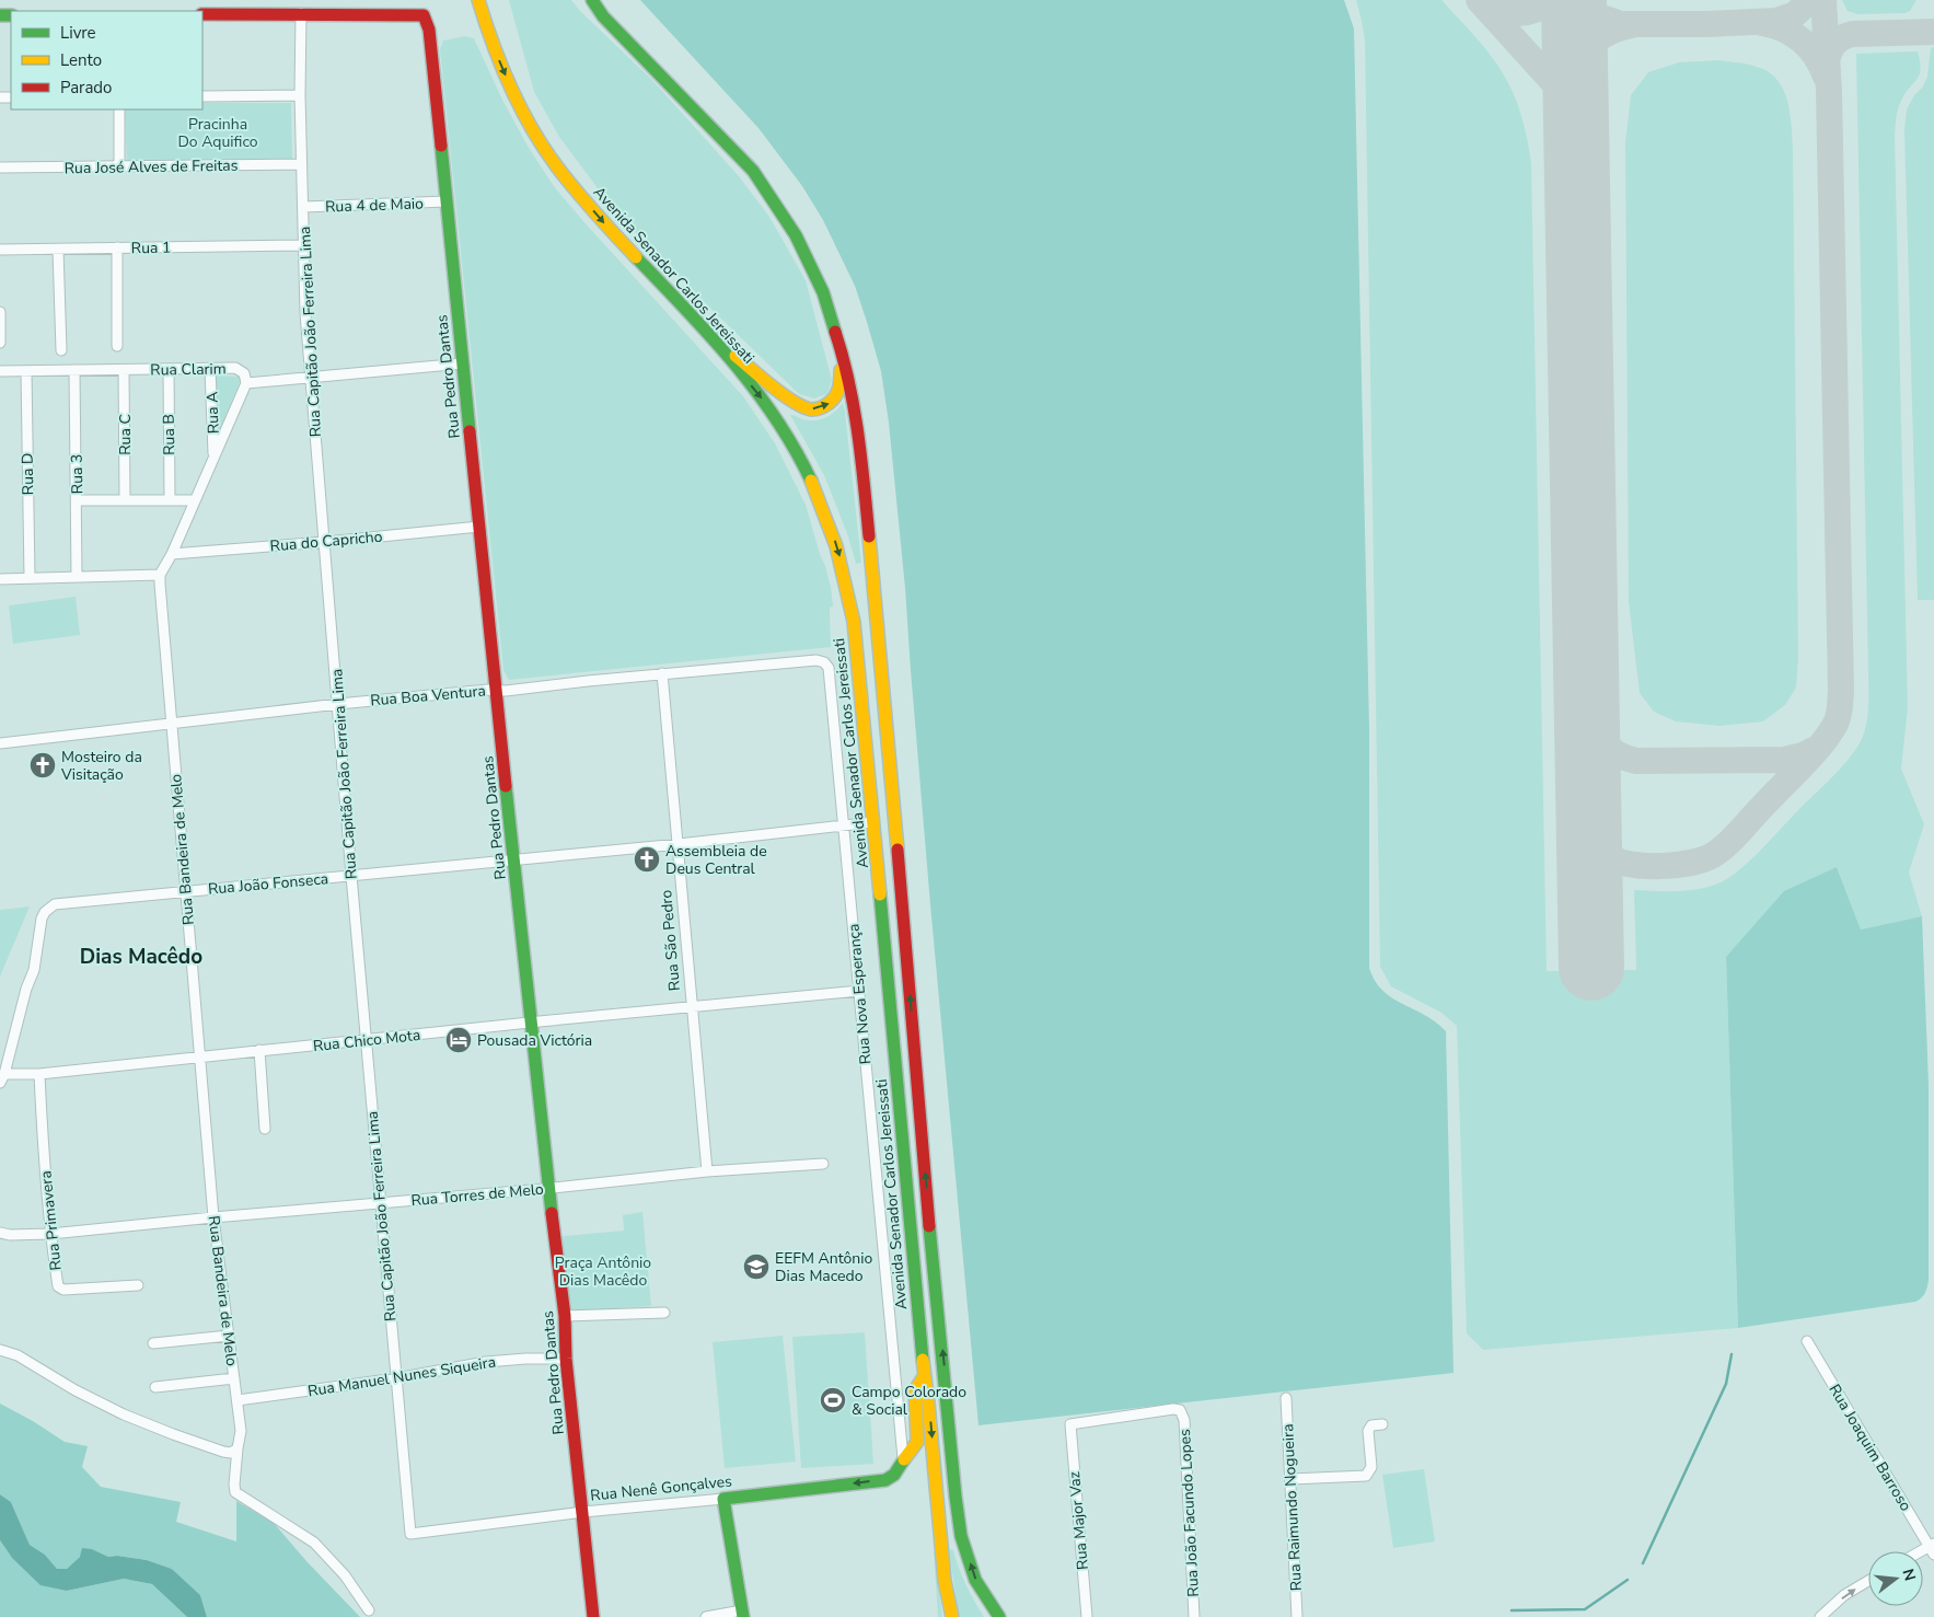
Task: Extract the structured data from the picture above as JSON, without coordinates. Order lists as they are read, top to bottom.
{
  "streets": {
    "main road": ["Avenida Senador Carlos Jereissati", "Rua Pedro Dantas", "Rua Nenê Gonçalves"],
    "street": [
      "Rua José Alves de Freitas",
      "Rua 4 de Maio",
      "Rua 1",
      "Rua Capitão João Ferreira Lima",
      "Rua Clarim",
      "Rua A",
      "Rua C",
      "Rua B",
      "Rua D",
      "Rua 3",
      "Rua do Capricho",
      "Rua Boa Ventura",
      "Rua Bandeira de Melo",
      "Rua João Fonseca",
      "Rua São Pedro",
      "Rua Nova Esperança",
      "Rua Chico Mota",
      "Rua Torres de Melo",
      "Rua Primavera",
      "Rua Manuel Nunes Siqueira",
      "Rua Joaquim Barroso",
      "Rua Raimundo Nogueira",
      "Rua João Facundo Lopes",
      "Rua Major Vaz"
    ]
  },
  "crossings": [
    ["Rua José Alves de Freitas", "Rua Capitão João Ferreira Lima"],
    ["Rua 4 de Maio", "Rua Capitão João Ferreira Lima"],
    ["Rua 4 de Maio", "Rua Pedro Dantas"],
    ["Rua 1", "Rua Capitão João Ferreira Lima"],
    ["Avenida Senador Carlos Jereissati", "Rua João Fonseca"],
    ["Avenida Senador Carlos Jereissati", "Rua Nenê Gonçalves"],
    ["Rua Capitão João Ferreira Lima", "Rua Clarim"],
    ["Rua Capitão João Ferreira Lima", "Rua Pedro Dantas"],
    ["Rua Capitão João Ferreira Lima", "Rua do Capricho"],
    ["Rua Capitão João Ferreira Lima", "Rua Boa Ventura"],
    ["Rua Capitão João Ferreira Lima", "Rua João Fonseca"],
    ["Rua Capitão João Ferreira Lima", "Rua Chico Mota"],
    ["Rua Capitão João Ferreira Lima", "Rua Torres de Melo"],
    ["Rua Capitão João Ferreira Lima", "Rua Manuel Nunes Siqueira"],
    ["Rua Capitão João Ferreira Lima", "Rua Nenê Gonçalves"],
    ["Rua Clarim", "Rua Pedro Dantas"],
    ["Rua Clarim", "Rua A"],
    ["Rua Clarim", "Rua C"],
    ["Rua Clarim", "Rua B"],
    ["Rua Clarim", "Rua D"],
    ["Rua Clarim", "Rua 3"],
    ["Rua Pedro Dantas", "Rua do Capricho"],
    ["Rua Pedro Dantas", "Rua Boa Ventura"],
    ["Rua Pedro Dantas", "Rua João Fonseca"],
    ["Rua Pedro Dantas", "Rua Chico Mota"],
    ["Rua Pedro Dantas", "Rua Torres de Melo"],
    ["Rua Pedro Dantas", "Rua Manuel Nunes Siqueira"],
    ["Rua Pedro Dantas", "Rua Nenê Gonçalves"],
    ["Rua Boa Ventura", "Rua Bandeira de Melo"],
    ["Rua Boa Ventura", "Rua São Pedro"],
    ["Rua Boa Ventura", "Rua Nova Esperança"],
    ["Rua Bandeira de Melo", "Rua João Fonseca"],
    ["Rua Bandeira de Melo", "Rua Chico Mota"],
    ["Rua Bandeira de Melo", "Rua Torres de Melo"],
    ["Rua Bandeira de Melo", "Rua Manuel Nunes Siqueira"],
    ["Rua João Fonseca", "Rua São Pedro"],
    ["Rua João Fonseca", "Rua Nova Esperança"],
    ["Rua João Fonseca", "Rua Chico Mota"],
    ["Rua São Pedro", "Rua Chico Mota"],
    ["Rua São Pedro", "Rua Torres de Melo"],
    ["Rua Nova Esperança", "Rua Chico Mota"],
    ["Rua Nova Esperança", "Rua Nenê Gonçalves"],
    ["Rua Chico Mota", "Rua Primavera"],
    ["Rua Torres de Melo", "Rua Primavera"],
    ["Rua João Facundo Lopes", "Rua Major Vaz"]
  ],
  "districts": ["Dias Macêdo"],
  "parks": ["Pracinha Do Aquifico", "Praça Antônio Dias Macêdo"],
  "places": {
    "church": ["Mosteiro da Visitação", "Assembleia de Deus Central"],
    "hotel": ["Pousada Victória"],
    "school or university": ["EEFM Antônio Dias Macedo"],
    "sports": ["Campo Colorado & Social"]
  },
  "legend": ["Livre", "Lento", "Parado"],
  "north": "right"
}
